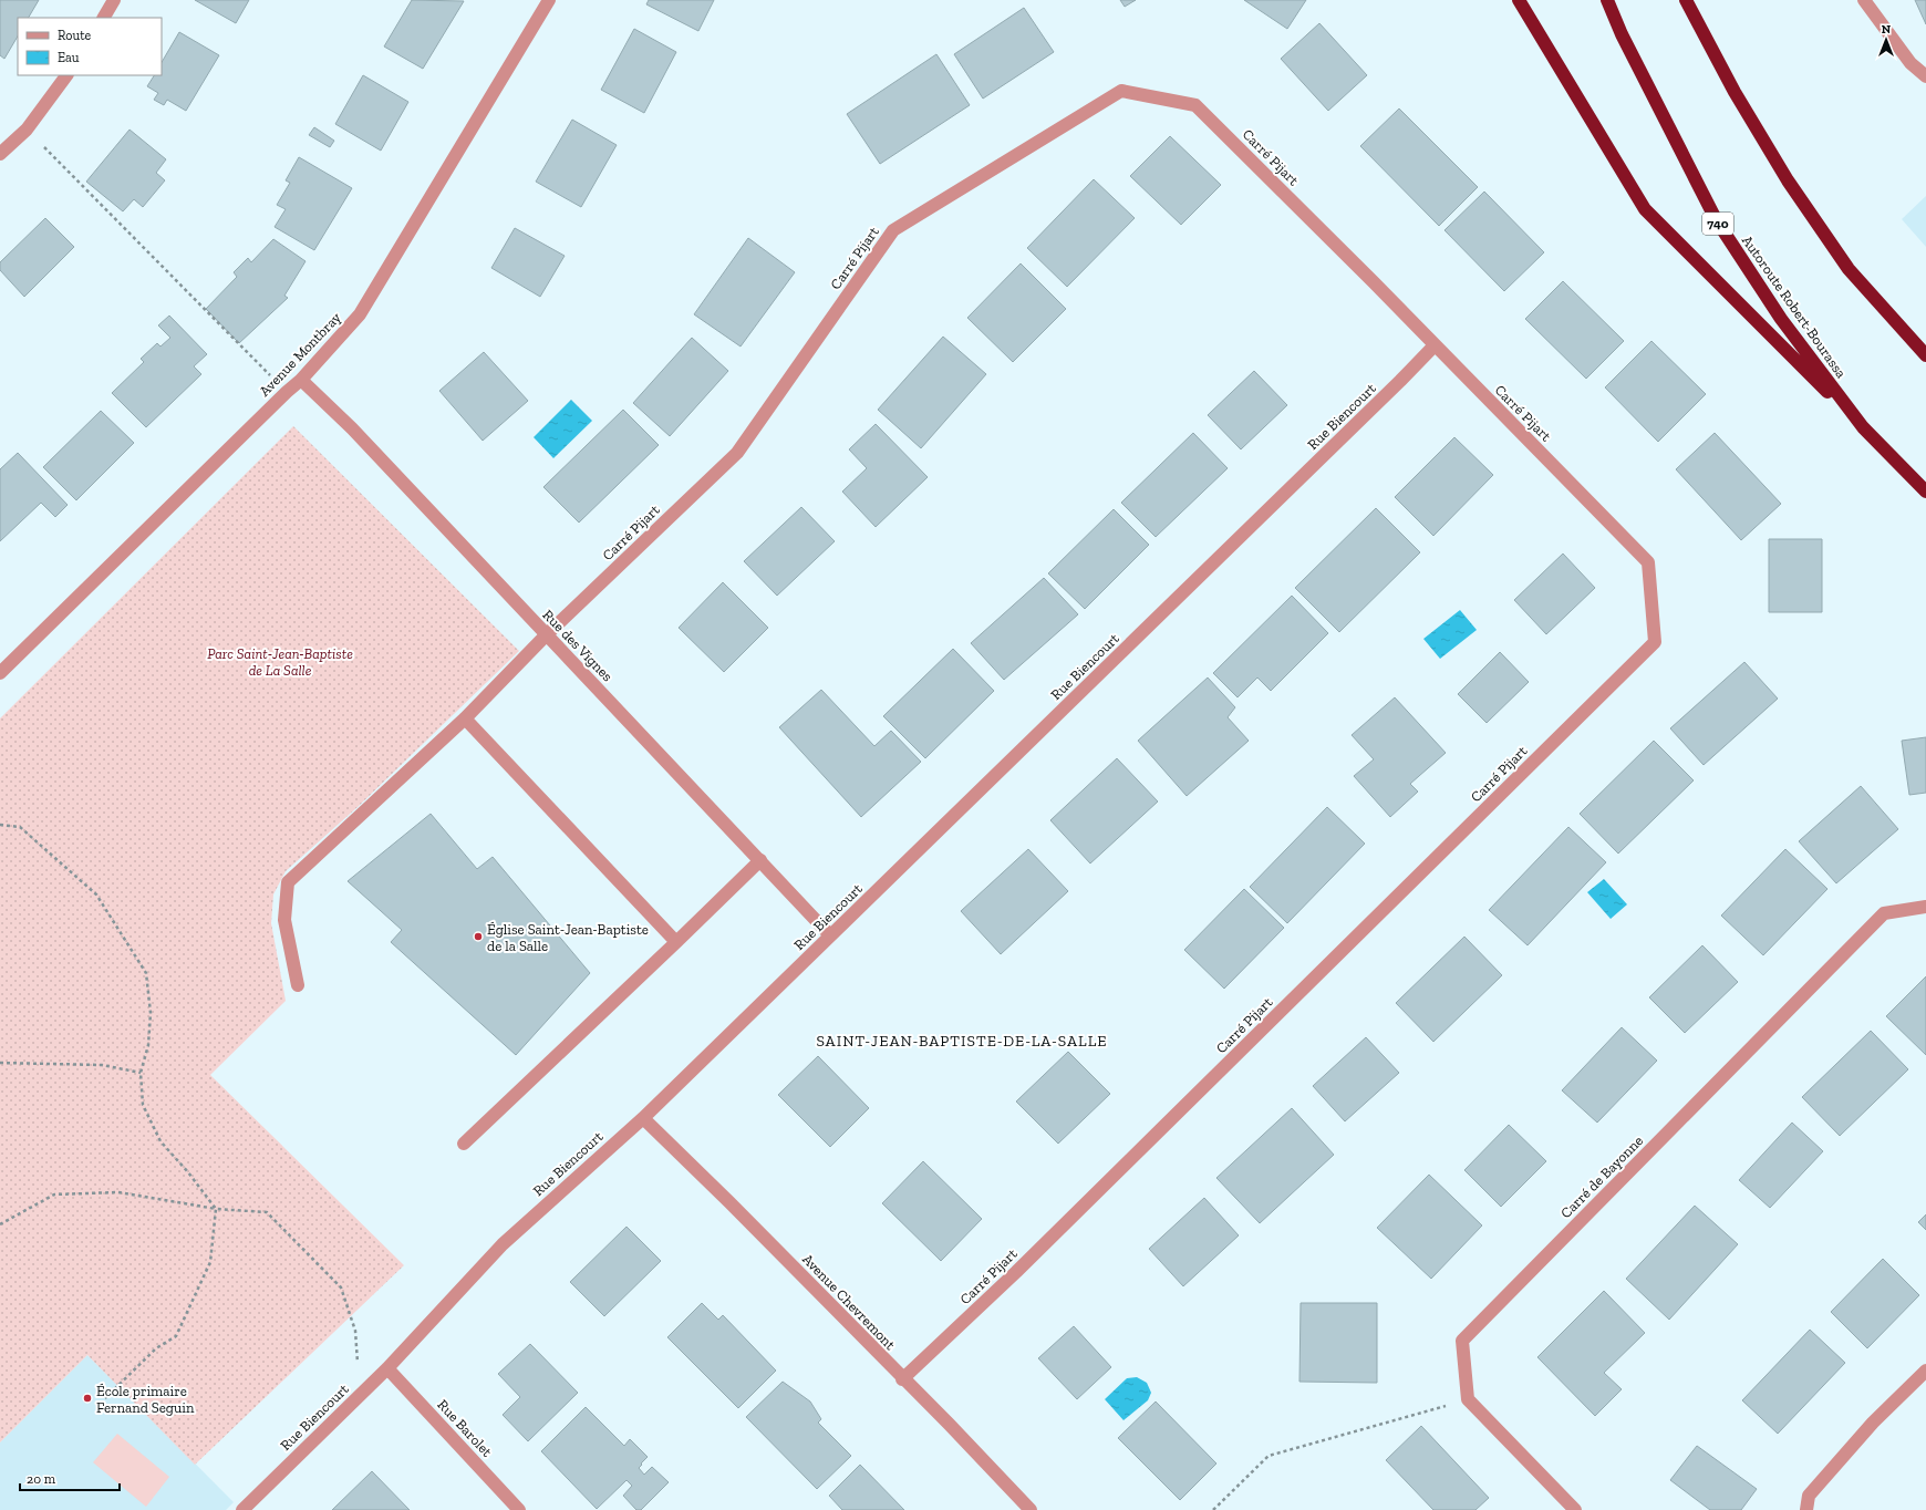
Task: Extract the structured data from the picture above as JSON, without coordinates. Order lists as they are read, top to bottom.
{
  "streets": {
    "highway": ["740", "Autoroute Robert-Bourassa"],
    "street": [
      "Carré Pijart",
      "Avenue Montbray",
      "Rue Biencourt",
      "Rue des Vignes",
      "Carré de Bayonne",
      "Avenue Chevremont",
      "Rue Barolet"
    ]
  },
  "crossings": [
    ["Carré Pijart", "Rue Biencourt"],
    ["Carré Pijart", "Rue des Vignes"],
    ["Carré Pijart", "Avenue Chevremont"],
    ["Avenue Montbray", "Rue des Vignes"],
    ["Rue Biencourt", "Rue des Vignes"],
    ["Rue Biencourt", "Avenue Chevremont"],
    ["Rue Biencourt", "Rue Barolet"]
  ],
  "districts": ["SAINT-JEAN-BAPTISTE-DE-LA-SALLE"],
  "parks": ["Parc Saint-Jean-Baptiste de La Salle"],
  "places": ["Église Saint-Jean-Baptiste de la Salle", "École primaire Fernand Seguin"],
  "legend": ["Route", "Eau"],
  "scale_bar": "20 m",
  "north": "top"
}
